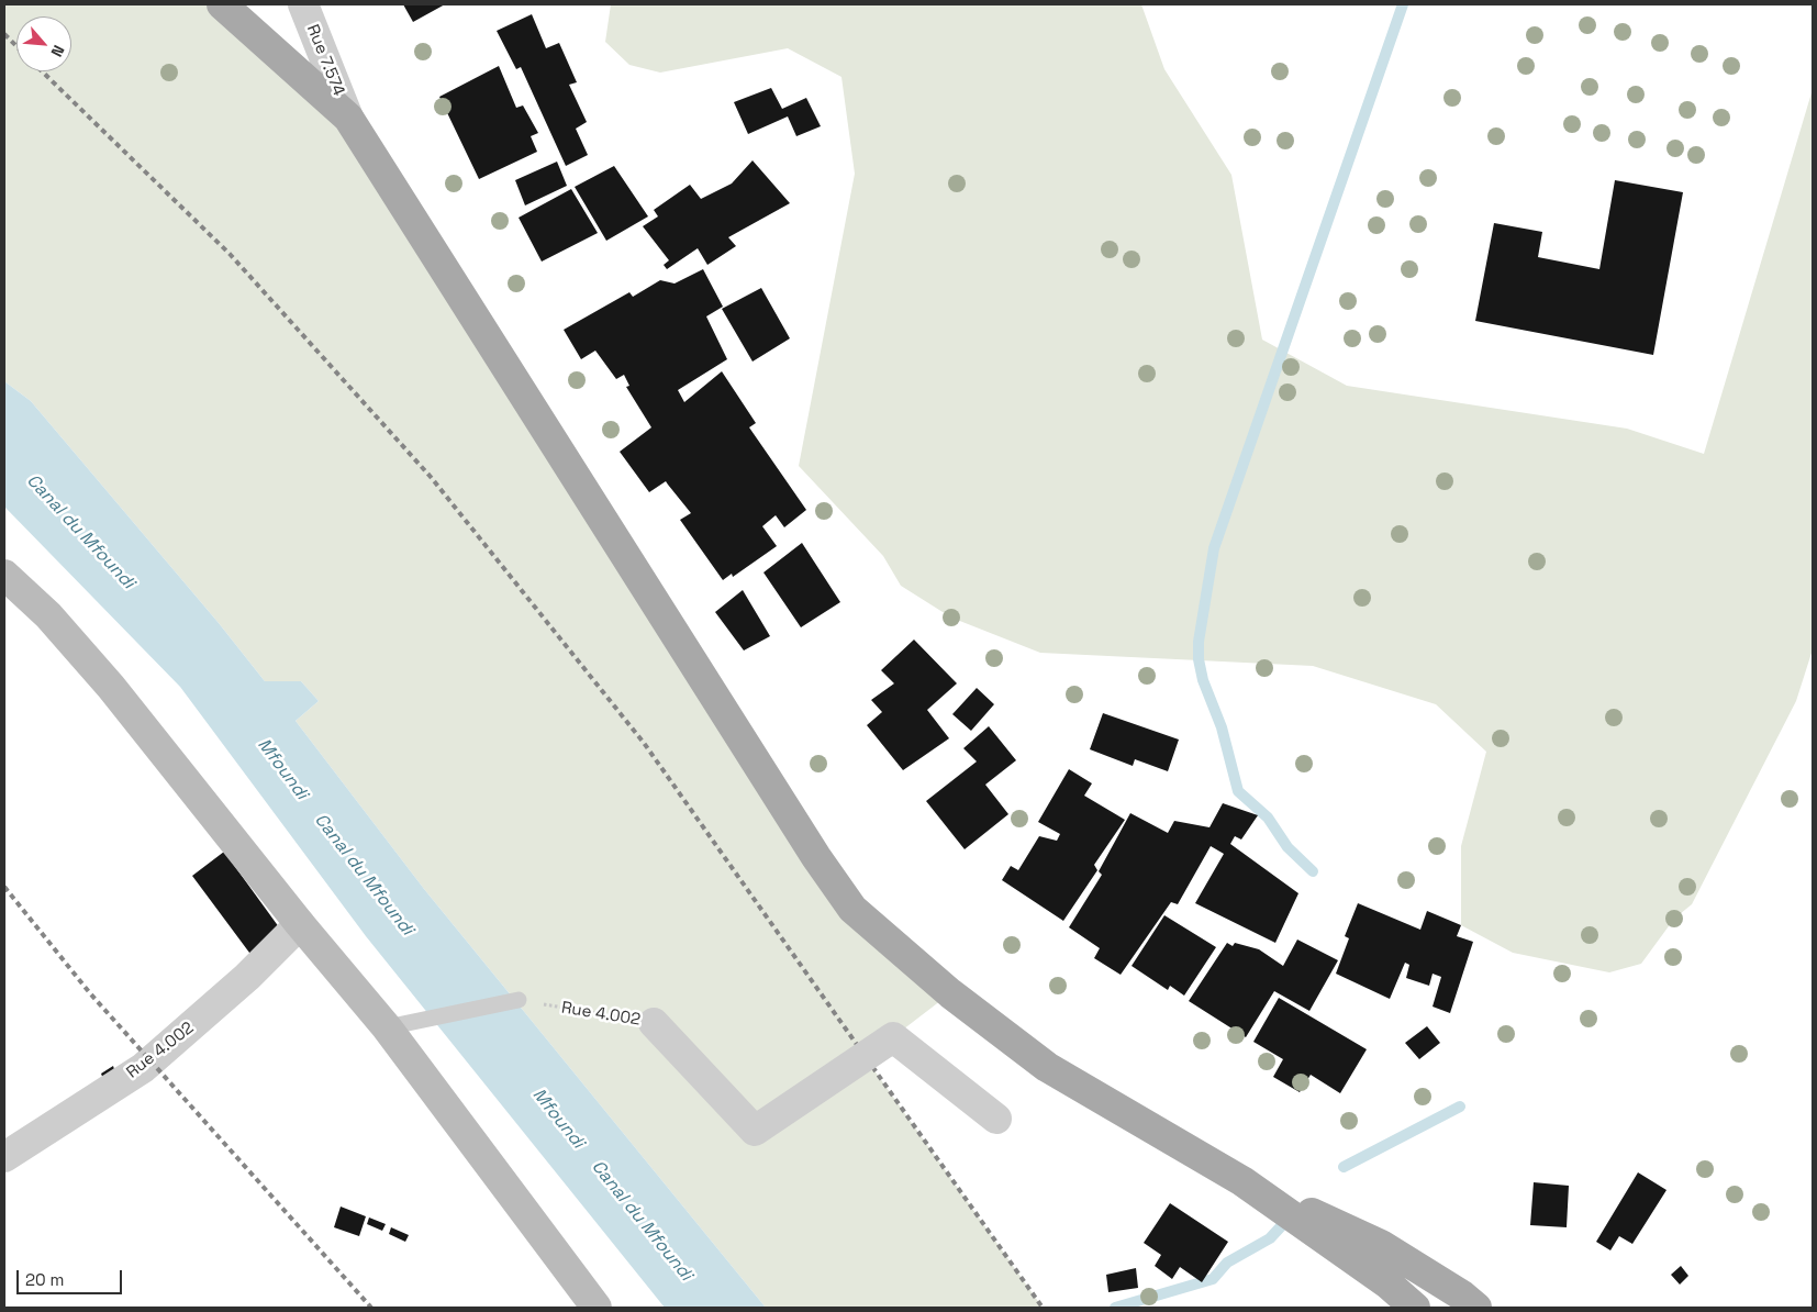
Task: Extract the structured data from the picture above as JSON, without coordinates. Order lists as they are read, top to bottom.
{
  "streets": {
    "street": ["Rue 7.574", "Rue 4.002"]
  },
  "water": ["Canal du Mfoundi", "Mfoundi"],
  "scale_bar": "20 m",
  "north": "bottom right"
}
